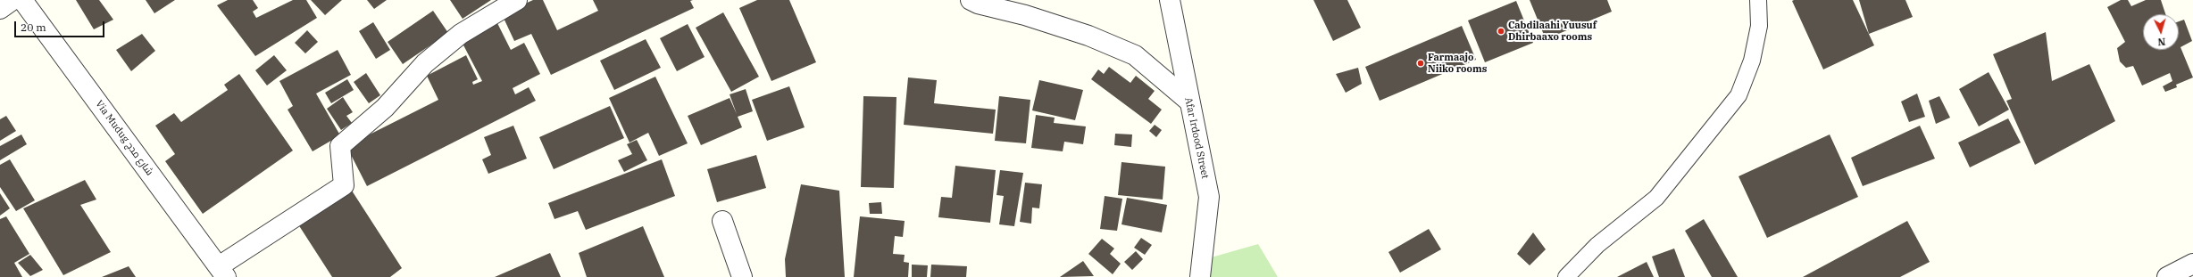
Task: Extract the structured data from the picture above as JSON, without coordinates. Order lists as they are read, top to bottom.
{
  "streets": {
    "street": ["Via Mudug شارع مدج", "Afar Irdood Street"]
  },
  "places": ["Cabdilaahi Yuusuf Dhirbaaxo rooms", "Farmaajo Niiko rooms"],
  "scale_bar": "20 m",
  "north": "bottom"
}
